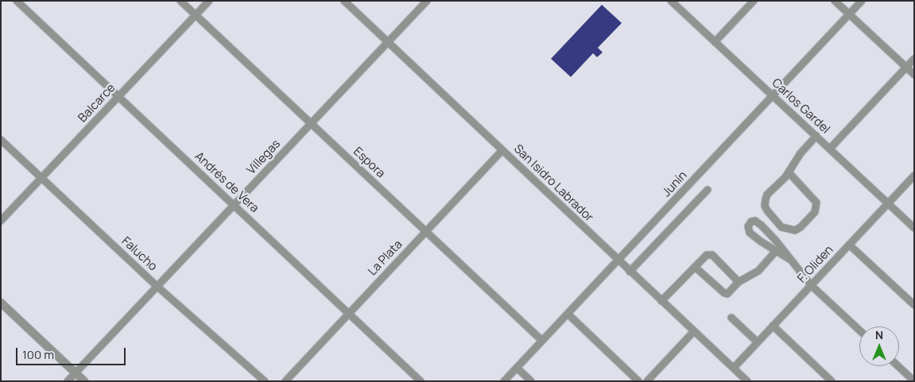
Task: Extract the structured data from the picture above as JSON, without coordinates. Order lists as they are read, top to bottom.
{
  "streets": {
    "street": [
      "Balcarce",
      "Carlos Gardel",
      "Villegas",
      "Espora",
      "Andrés de Vera",
      "San Isidro Labrador",
      "Junín",
      "Falucho",
      "La Plata",
      "F. Oliden"
    ]
  },
  "crossings": [
    ["Balcarce", "Espora"],
    ["Balcarce", "Andrés de Vera"],
    ["Balcarce", "Falucho"],
    ["Carlos Gardel", "Junín"],
    ["Carlos Gardel", "F. Oliden"],
    ["Villegas", "Espora"],
    ["Villegas", "Andrés de Vera"],
    ["Villegas", "San Isidro Labrador"],
    ["Villegas", "Falucho"],
    ["Espora", "Junín"],
    ["Espora", "La Plata"],
    ["Andrés de Vera", "La Plata"],
    ["San Isidro Labrador", "Junín"],
    ["San Isidro Labrador", "La Plata"],
    ["San Isidro Labrador", "F. Oliden"]
  ],
  "scale_bar": "100 m",
  "north": "top"
}
